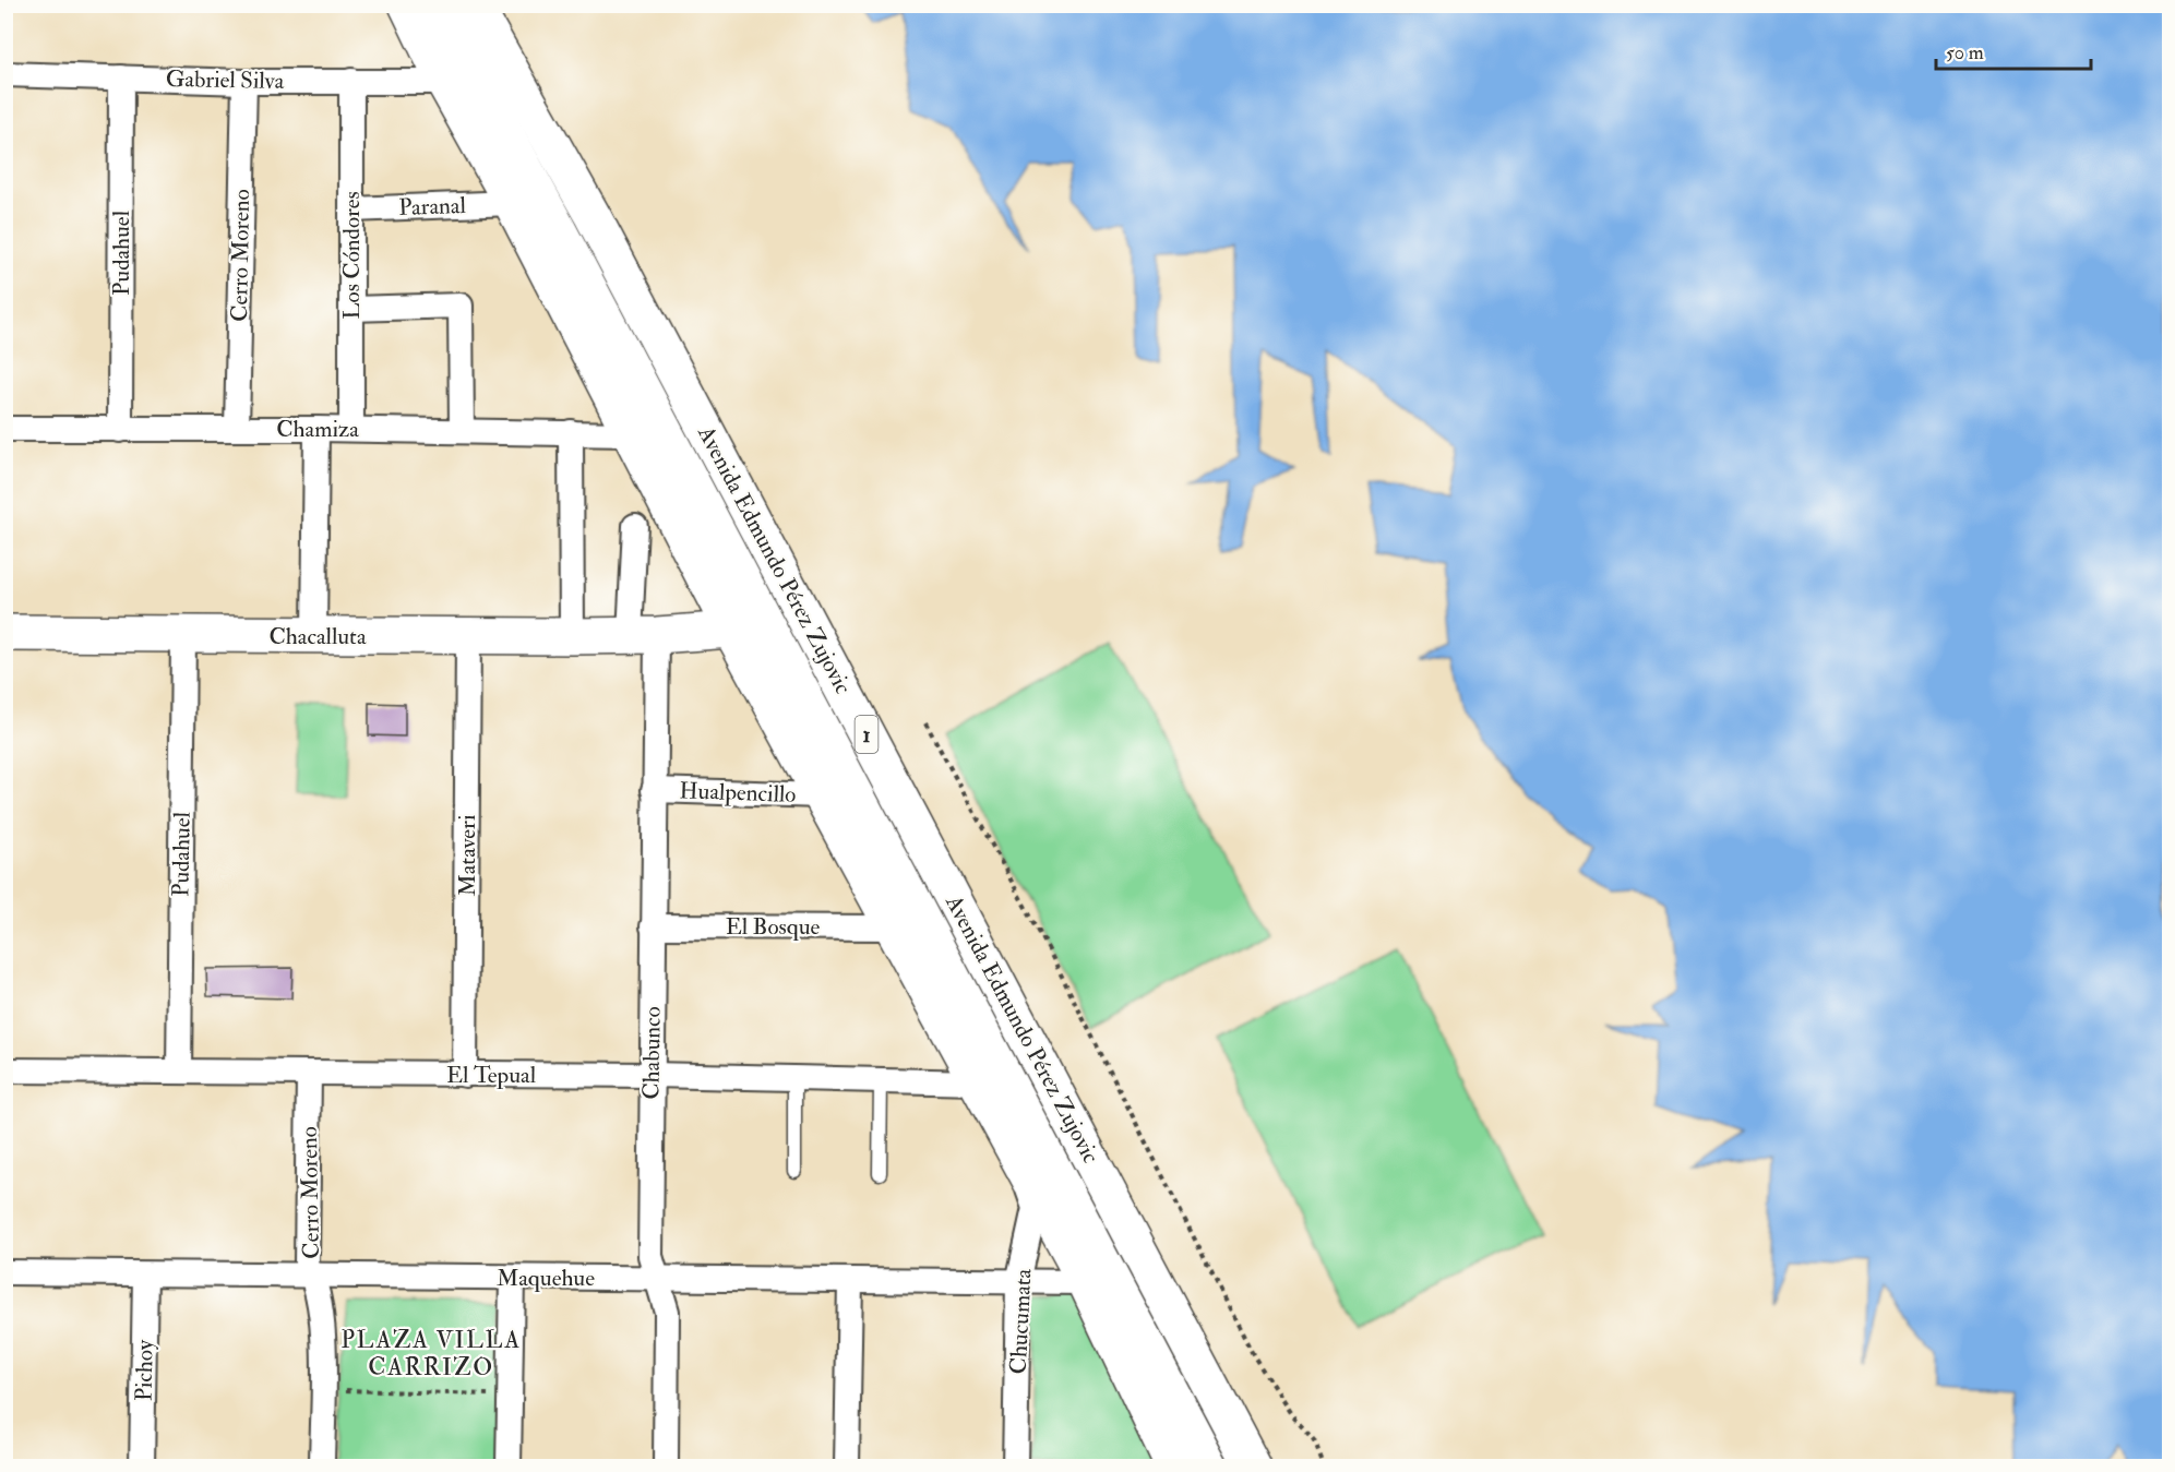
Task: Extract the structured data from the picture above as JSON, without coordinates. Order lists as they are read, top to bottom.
{
  "streets": {
    "main road": ["Avenida Edmundo Pérez Zujovic", "Chacalluta", "1"],
    "street": [
      "Gabriel Silva",
      "Paranal",
      "Pudahuel",
      "Cerro Moreno",
      "Los Cóndores",
      "Chamiza",
      "Hualpencillo",
      "Mataveri",
      "El Bosque",
      "Chabunco",
      "El Tepual",
      "Maquehue",
      "Chucumata",
      "Pichoy"
    ]
  },
  "crossings": [
    ["Gabriel Silva", "Pudahuel"],
    ["Gabriel Silva", "Cerro Moreno"],
    ["Gabriel Silva", "Los Cóndores"],
    ["Paranal", "Los Cóndores"],
    ["Pudahuel", "Chamiza"],
    ["Pudahuel", "Chacalluta"],
    ["Pudahuel", "El Tepual"],
    ["Cerro Moreno", "Chamiza"],
    ["Cerro Moreno", "El Tepual"],
    ["Cerro Moreno", "Maquehue"],
    ["Los Cóndores", "Chamiza"],
    ["Chacalluta", "Mataveri"],
    ["Chacalluta", "Chabunco"],
    ["Hualpencillo", "Chabunco"],
    ["Mataveri", "El Tepual"],
    ["El Bosque", "Chabunco"],
    ["Chabunco", "El Tepual"],
    ["Chabunco", "Maquehue"],
    ["Maquehue", "Chucumata"],
    ["Maquehue", "Pichoy"]
  ],
  "districts": ["PLAZA VILLA CARRIZO"],
  "scale_bar": "50 m"
}
